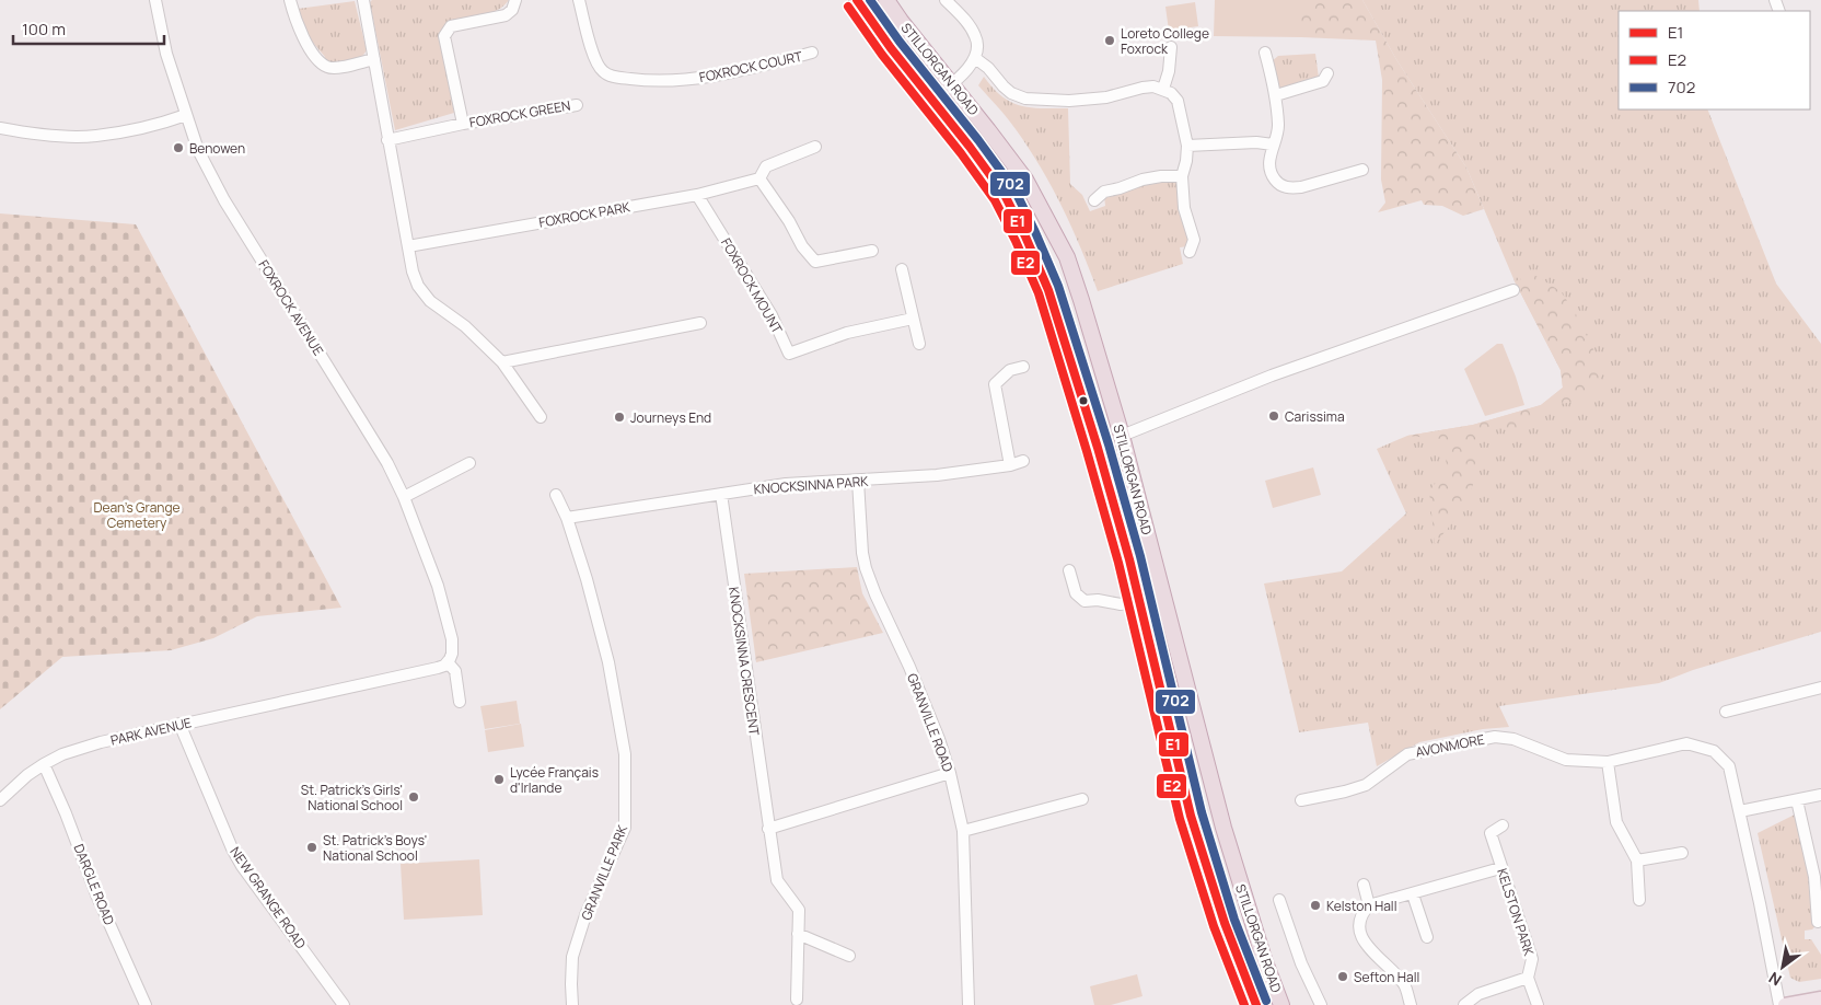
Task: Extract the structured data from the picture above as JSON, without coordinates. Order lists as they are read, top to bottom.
{
  "streets": {
    "highway": ["STILLORGAN ROAD"],
    "street": [
      "FOXROCK COURT",
      "FOXROCK GREEN",
      "FOXROCK PARK",
      "FOXROCK MOUNT",
      "FOXROCK AVENUE",
      "KNOCKSINNA PARK",
      "KNOCKSINNA CRESCENT",
      "GRANVILLE ROAD",
      "PARK AVENUE",
      "AVONMORE",
      "GRANVILLE PARK",
      "DARGLE ROAD",
      "NEW GRANGE ROAD",
      "KELSTON PARK"
    ]
  },
  "crossings": [
    ["FOXROCK PARK", "FOXROCK MOUNT"],
    ["FOXROCK AVENUE", "PARK AVENUE"],
    ["KNOCKSINNA PARK", "KNOCKSINNA CRESCENT"],
    ["KNOCKSINNA PARK", "GRANVILLE ROAD"],
    ["KNOCKSINNA PARK", "GRANVILLE PARK"],
    ["PARK AVENUE", "DARGLE ROAD"],
    ["PARK AVENUE", "NEW GRANGE ROAD"]
  ],
  "parks": ["Dean's Grange Cemetery"],
  "places": [
    "Loreto College Foxrock",
    "Benowen",
    "Carissima",
    "Journeys End",
    "Lycée Français d'Irlande",
    "St. Patrick's Girls' National School",
    "St. Patrick's Boys' National School",
    "Kelston Hall",
    "Sefton Hall"
  ],
  "lines": ["transit line E1", "transit line 702", "transit line E2"],
  "legend": ["E1", "E2", "702"],
  "scale_bar": "100 m",
  "north": "bottom left"
}
